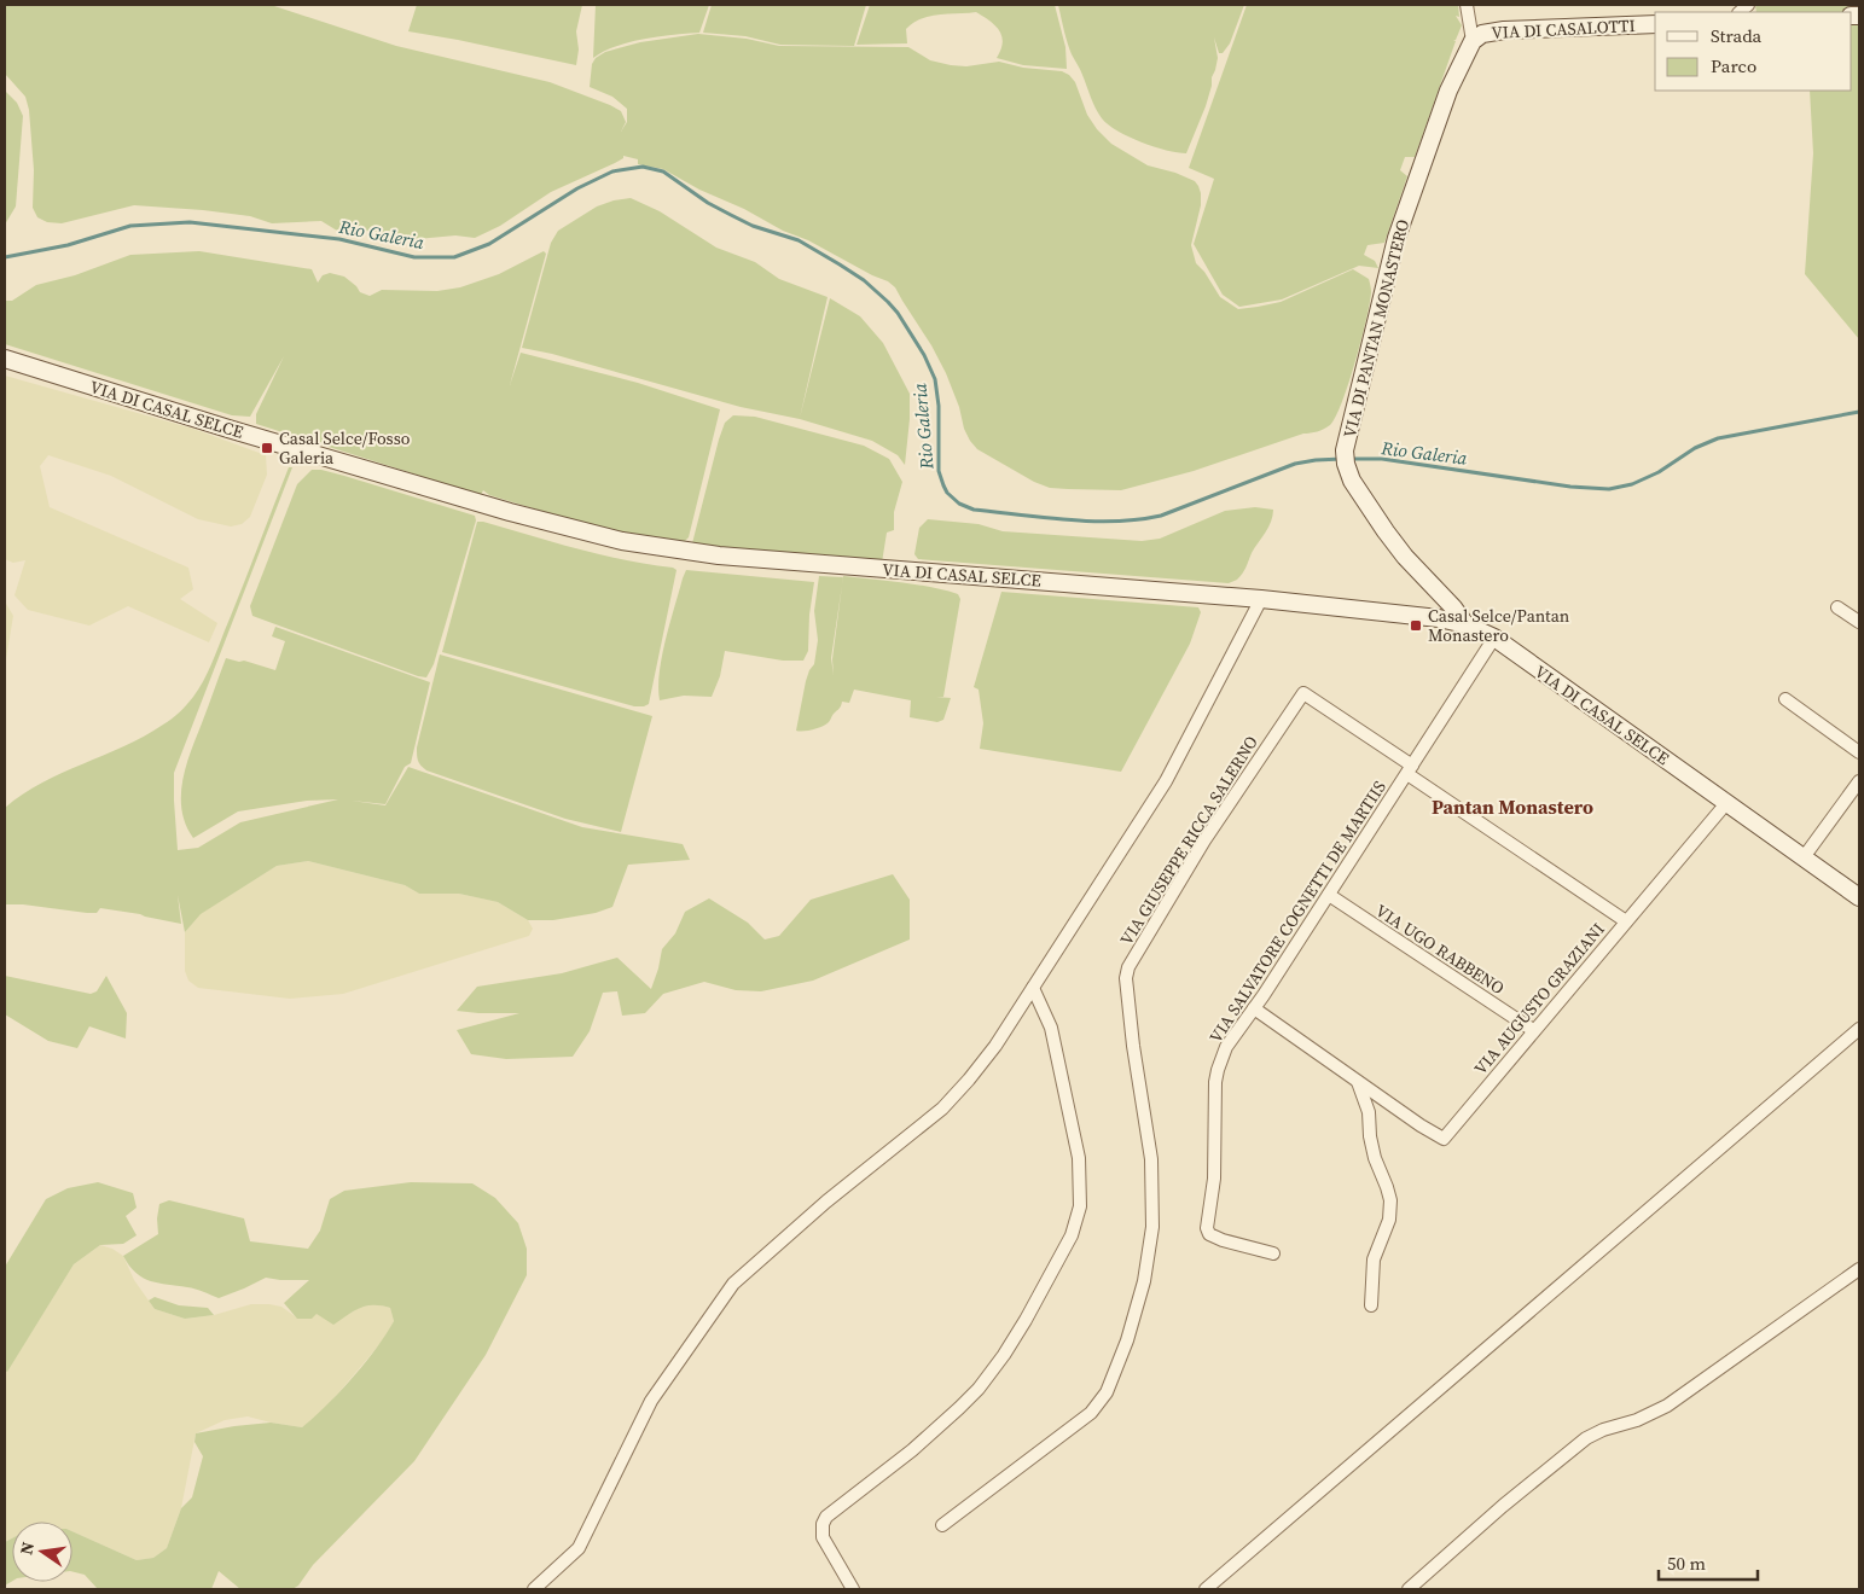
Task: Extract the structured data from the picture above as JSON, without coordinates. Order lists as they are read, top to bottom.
{
  "streets": {
    "main road": ["VIA DI CASALOTTI", "VIA DI PANTAN MONASTERO", "VIA DI CASAL SELCE"],
    "street": [
      "VIA GIUSEPPE RICCA SALERNO",
      "VIA SALVATORE COGNETTI DE MARTIIS",
      "VIA UGO RABBENO",
      "VIA AUGUSTO GRAZIANI"
    ]
  },
  "crossings": [
    ["VIA DI CASALOTTI", "VIA DI PANTAN MONASTERO"],
    ["VIA DI PANTAN MONASTERO", "VIA DI CASAL SELCE"],
    ["VIA DI CASAL SELCE", "VIA SALVATORE COGNETTI DE MARTIIS"],
    ["VIA DI CASAL SELCE", "VIA AUGUSTO GRAZIANI"],
    ["VIA GIUSEPPE RICCA SALERNO", "VIA SALVATORE COGNETTI DE MARTIIS"],
    ["VIA SALVATORE COGNETTI DE MARTIIS", "VIA UGO RABBENO"],
    ["VIA SALVATORE COGNETTI DE MARTIIS", "VIA AUGUSTO GRAZIANI"],
    ["VIA UGO RABBENO", "VIA AUGUSTO GRAZIANI"]
  ],
  "districts": ["Pantan Monastero"],
  "water": ["Rio Galeria"],
  "places": {
    "transit": ["Casal Selce/Fosso Galeria", "Casal Selce/Pantan Monastero"]
  },
  "legend": ["Strada", "Parco"],
  "scale_bar": "50 m",
  "north": "left"
}
